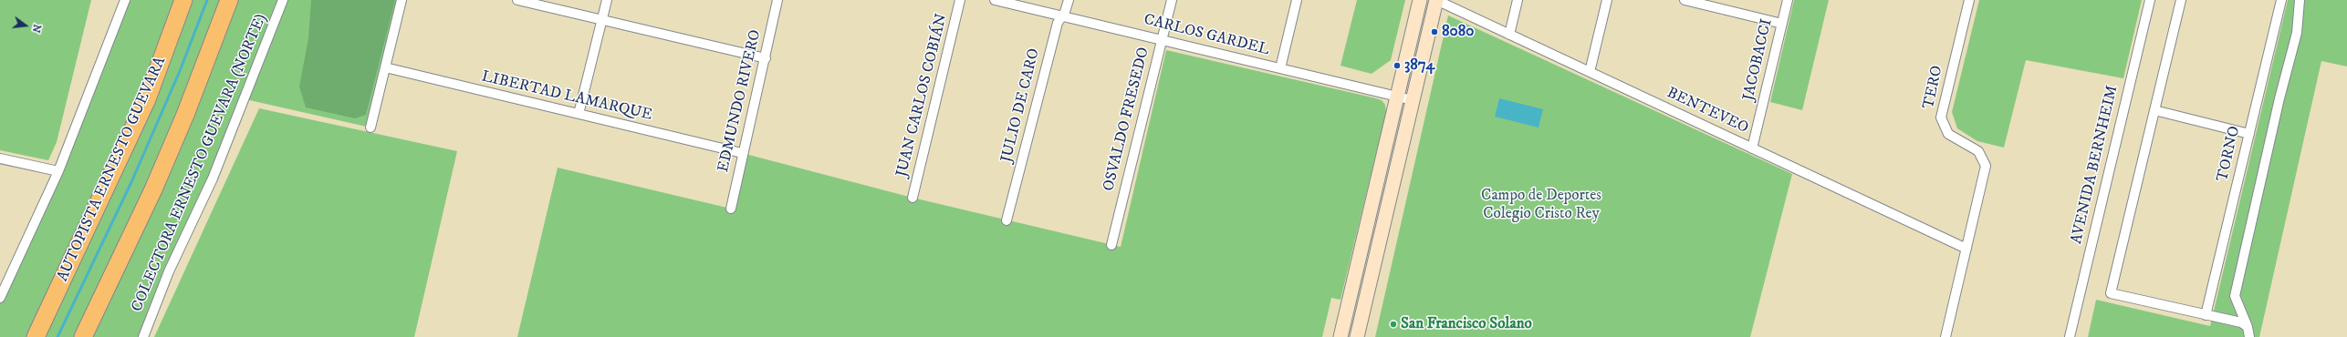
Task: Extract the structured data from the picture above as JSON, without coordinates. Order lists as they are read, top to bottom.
{
  "streets": {
    "highway": ["AUTOPISTA ERNESTO GUEVARA"],
    "street": [
      "CARLOS GARDEL",
      "JACOBACCI",
      "TERO",
      "JUAN CARLOS COBIÁN",
      "LIBERTAD LAMARQUE",
      "EDMUNDO RIVERO",
      "JULIO DE CARO",
      "BENTEVEO",
      "OSVALDO FRESEDO",
      "TORNO",
      "COLECTORA ERNESTO GUEVARA (NORTE)",
      "AVENIDA BERNHEIM"
    ]
  },
  "crossings": [
    ["CARLOS GARDEL", "JULIO DE CARO"],
    ["CARLOS GARDEL", "OSVALDO FRESEDO"],
    ["JACOBACCI", "BENTEVEO"],
    ["TERO", "BENTEVEO"],
    ["LIBERTAD LAMARQUE", "EDMUNDO RIVERO"]
  ],
  "parks": ["Campo de Deportes Colegio Cristo Rey"],
  "places": ["8080", "3874", "San Francisco Solano"],
  "north": "right"
}
